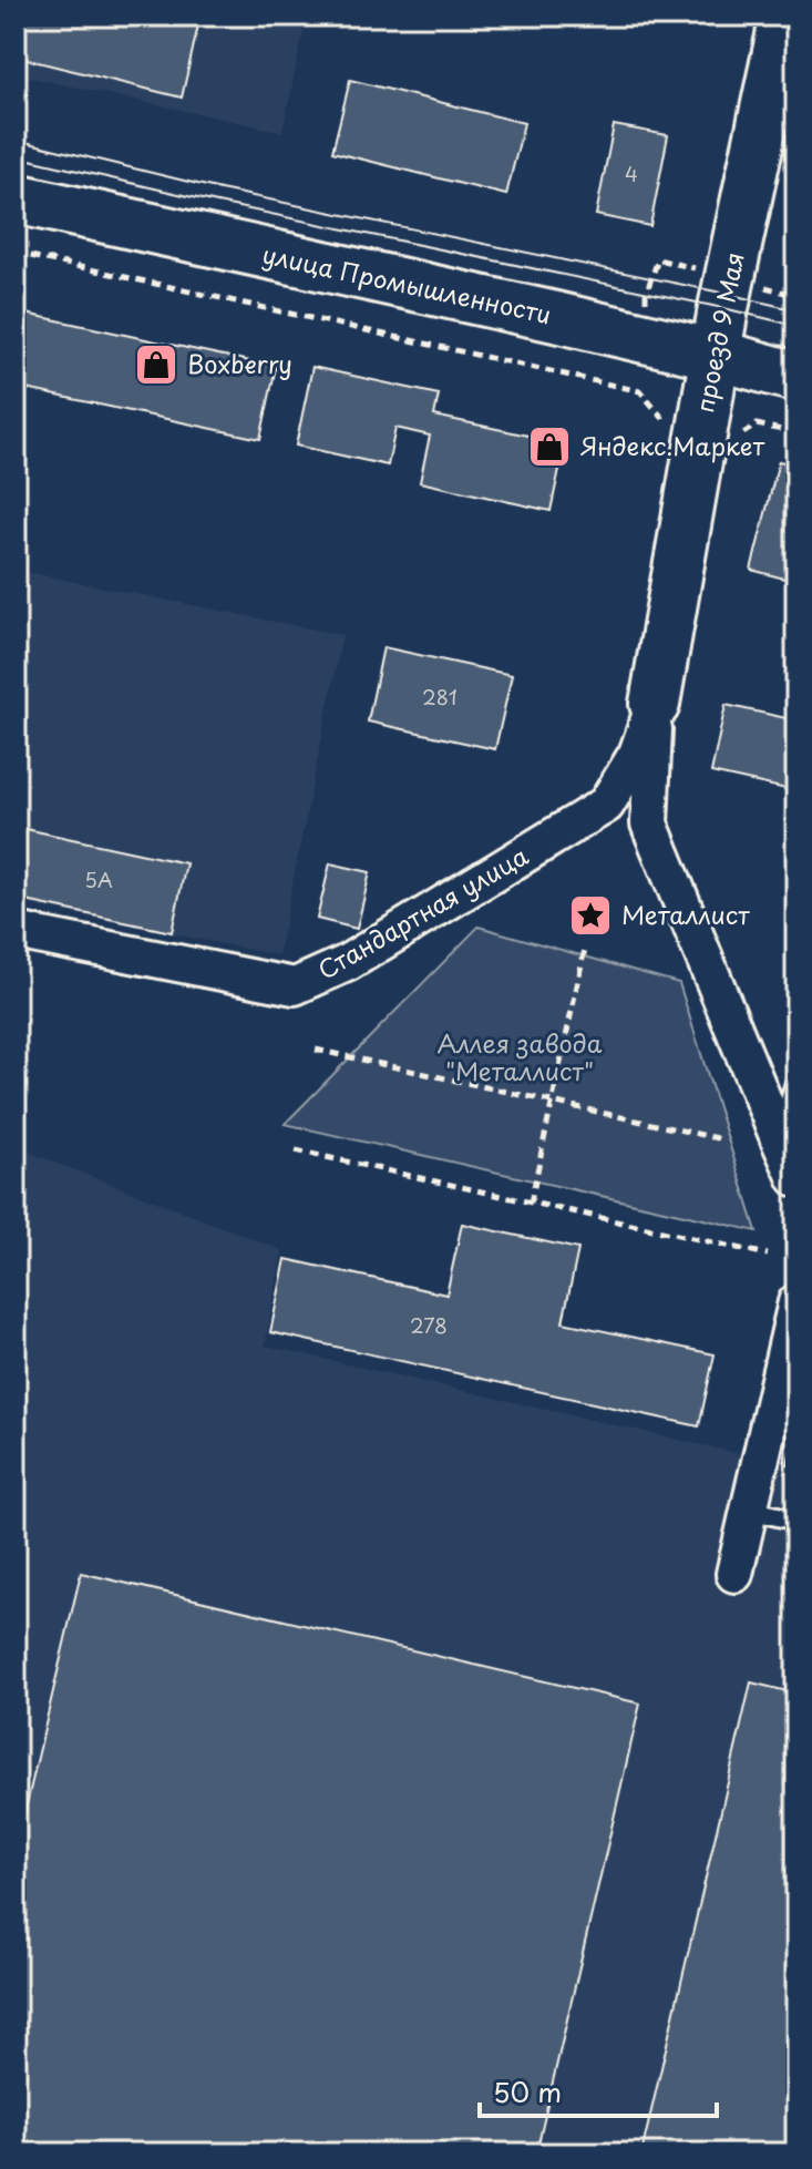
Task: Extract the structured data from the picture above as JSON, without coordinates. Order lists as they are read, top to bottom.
{
  "streets": {
    "main road": ["улица Промышленности", "проезд 9 Мая"],
    "street": ["Стандартная улица"]
  },
  "crossings": [
    ["улица Промышленности", "проезд 9 Мая"],
    ["проезд 9 Мая", "Стандартная улица"]
  ],
  "parks": ["Аллея завода \"Металлист\""],
  "places": {
    "shop": ["Boxberry", "Яндекс.Маркет"],
    "place": ["Металлист"]
  },
  "house_numbers": [
    "4",
    "281",
    "5А",
    "278"
  ],
  "scale_bar": "50 m"
}
